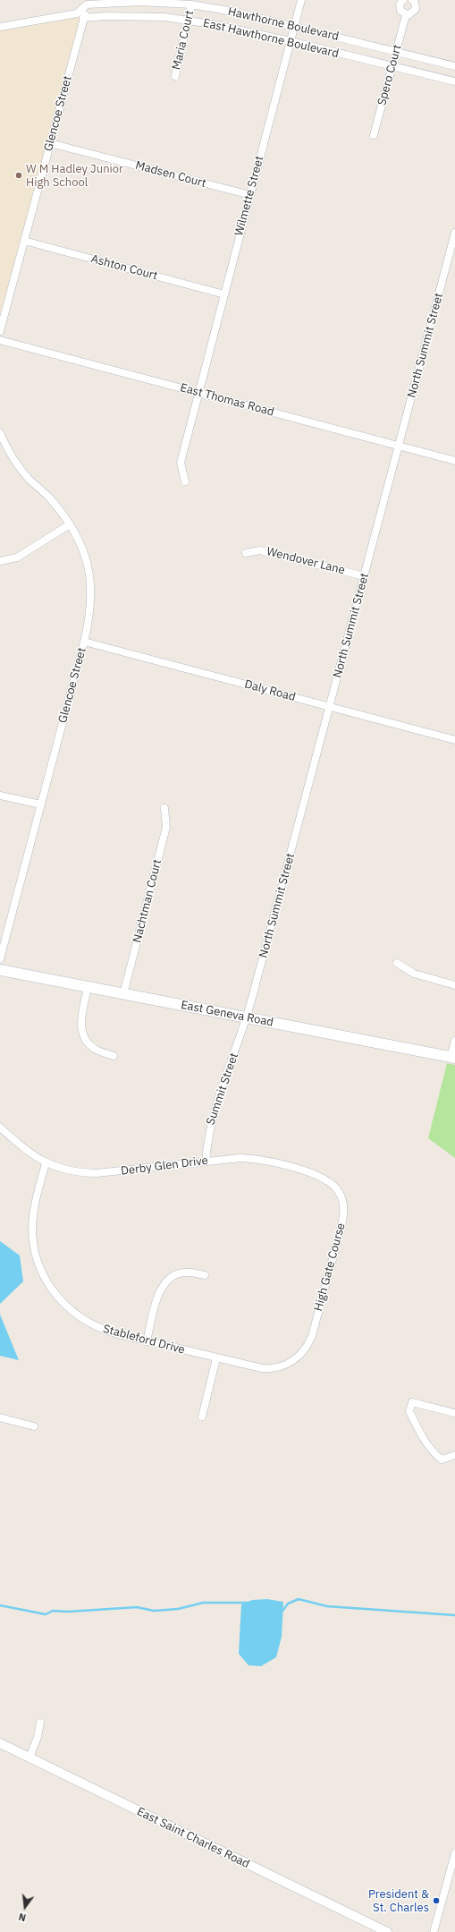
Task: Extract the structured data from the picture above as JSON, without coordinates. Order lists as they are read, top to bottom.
{
  "streets": {
    "main road": ["East Geneva Road"],
    "street": [
      "Hawthorne Boulevard",
      "East Hawthorne Boulevard",
      "Maria Court",
      "Spero Court",
      "Glencoe Street",
      "Madsen Court",
      "Wilmette Street",
      "Ashton Court",
      "North Summit Street",
      "East Thomas Road",
      "Wendover Lane",
      "Daly Road",
      "Nachtman Court",
      "Summit Street",
      "Derby Glen Drive",
      "High Gate Course",
      "Stableford Drive",
      "East Saint Charles Road"
    ]
  },
  "crossings": [
    ["Hawthorne Boulevard", "Maria Court"],
    ["Hawthorne Boulevard", "Spero Court"],
    ["Hawthorne Boulevard", "Glencoe Street"],
    ["Hawthorne Boulevard", "Wilmette Street"],
    ["East Hawthorne Boulevard", "Maria Court"],
    ["East Hawthorne Boulevard", "Spero Court"],
    ["East Hawthorne Boulevard", "Glencoe Street"],
    ["East Hawthorne Boulevard", "Wilmette Street"],
    ["Glencoe Street", "Madsen Court"],
    ["Glencoe Street", "Ashton Court"],
    ["Glencoe Street", "Daly Road"],
    ["Madsen Court", "Wilmette Street"],
    ["Wilmette Street", "Ashton Court"],
    ["Wilmette Street", "East Thomas Road"],
    ["North Summit Street", "East Thomas Road"],
    ["North Summit Street", "Wendover Lane"],
    ["North Summit Street", "Daly Road"],
    ["North Summit Street", "East Geneva Road"],
    ["North Summit Street", "Summit Street"],
    ["Nachtman Court", "East Geneva Road"],
    ["East Geneva Road", "Summit Street"],
    ["Summit Street", "Derby Glen Drive"],
    ["Derby Glen Drive", "High Gate Course"],
    ["Derby Glen Drive", "Stableford Drive"],
    ["High Gate Course", "Stableford Drive"]
  ],
  "places": ["W M Hadley Junior High School", "President & St. Charles"],
  "north": "bottom"
}
